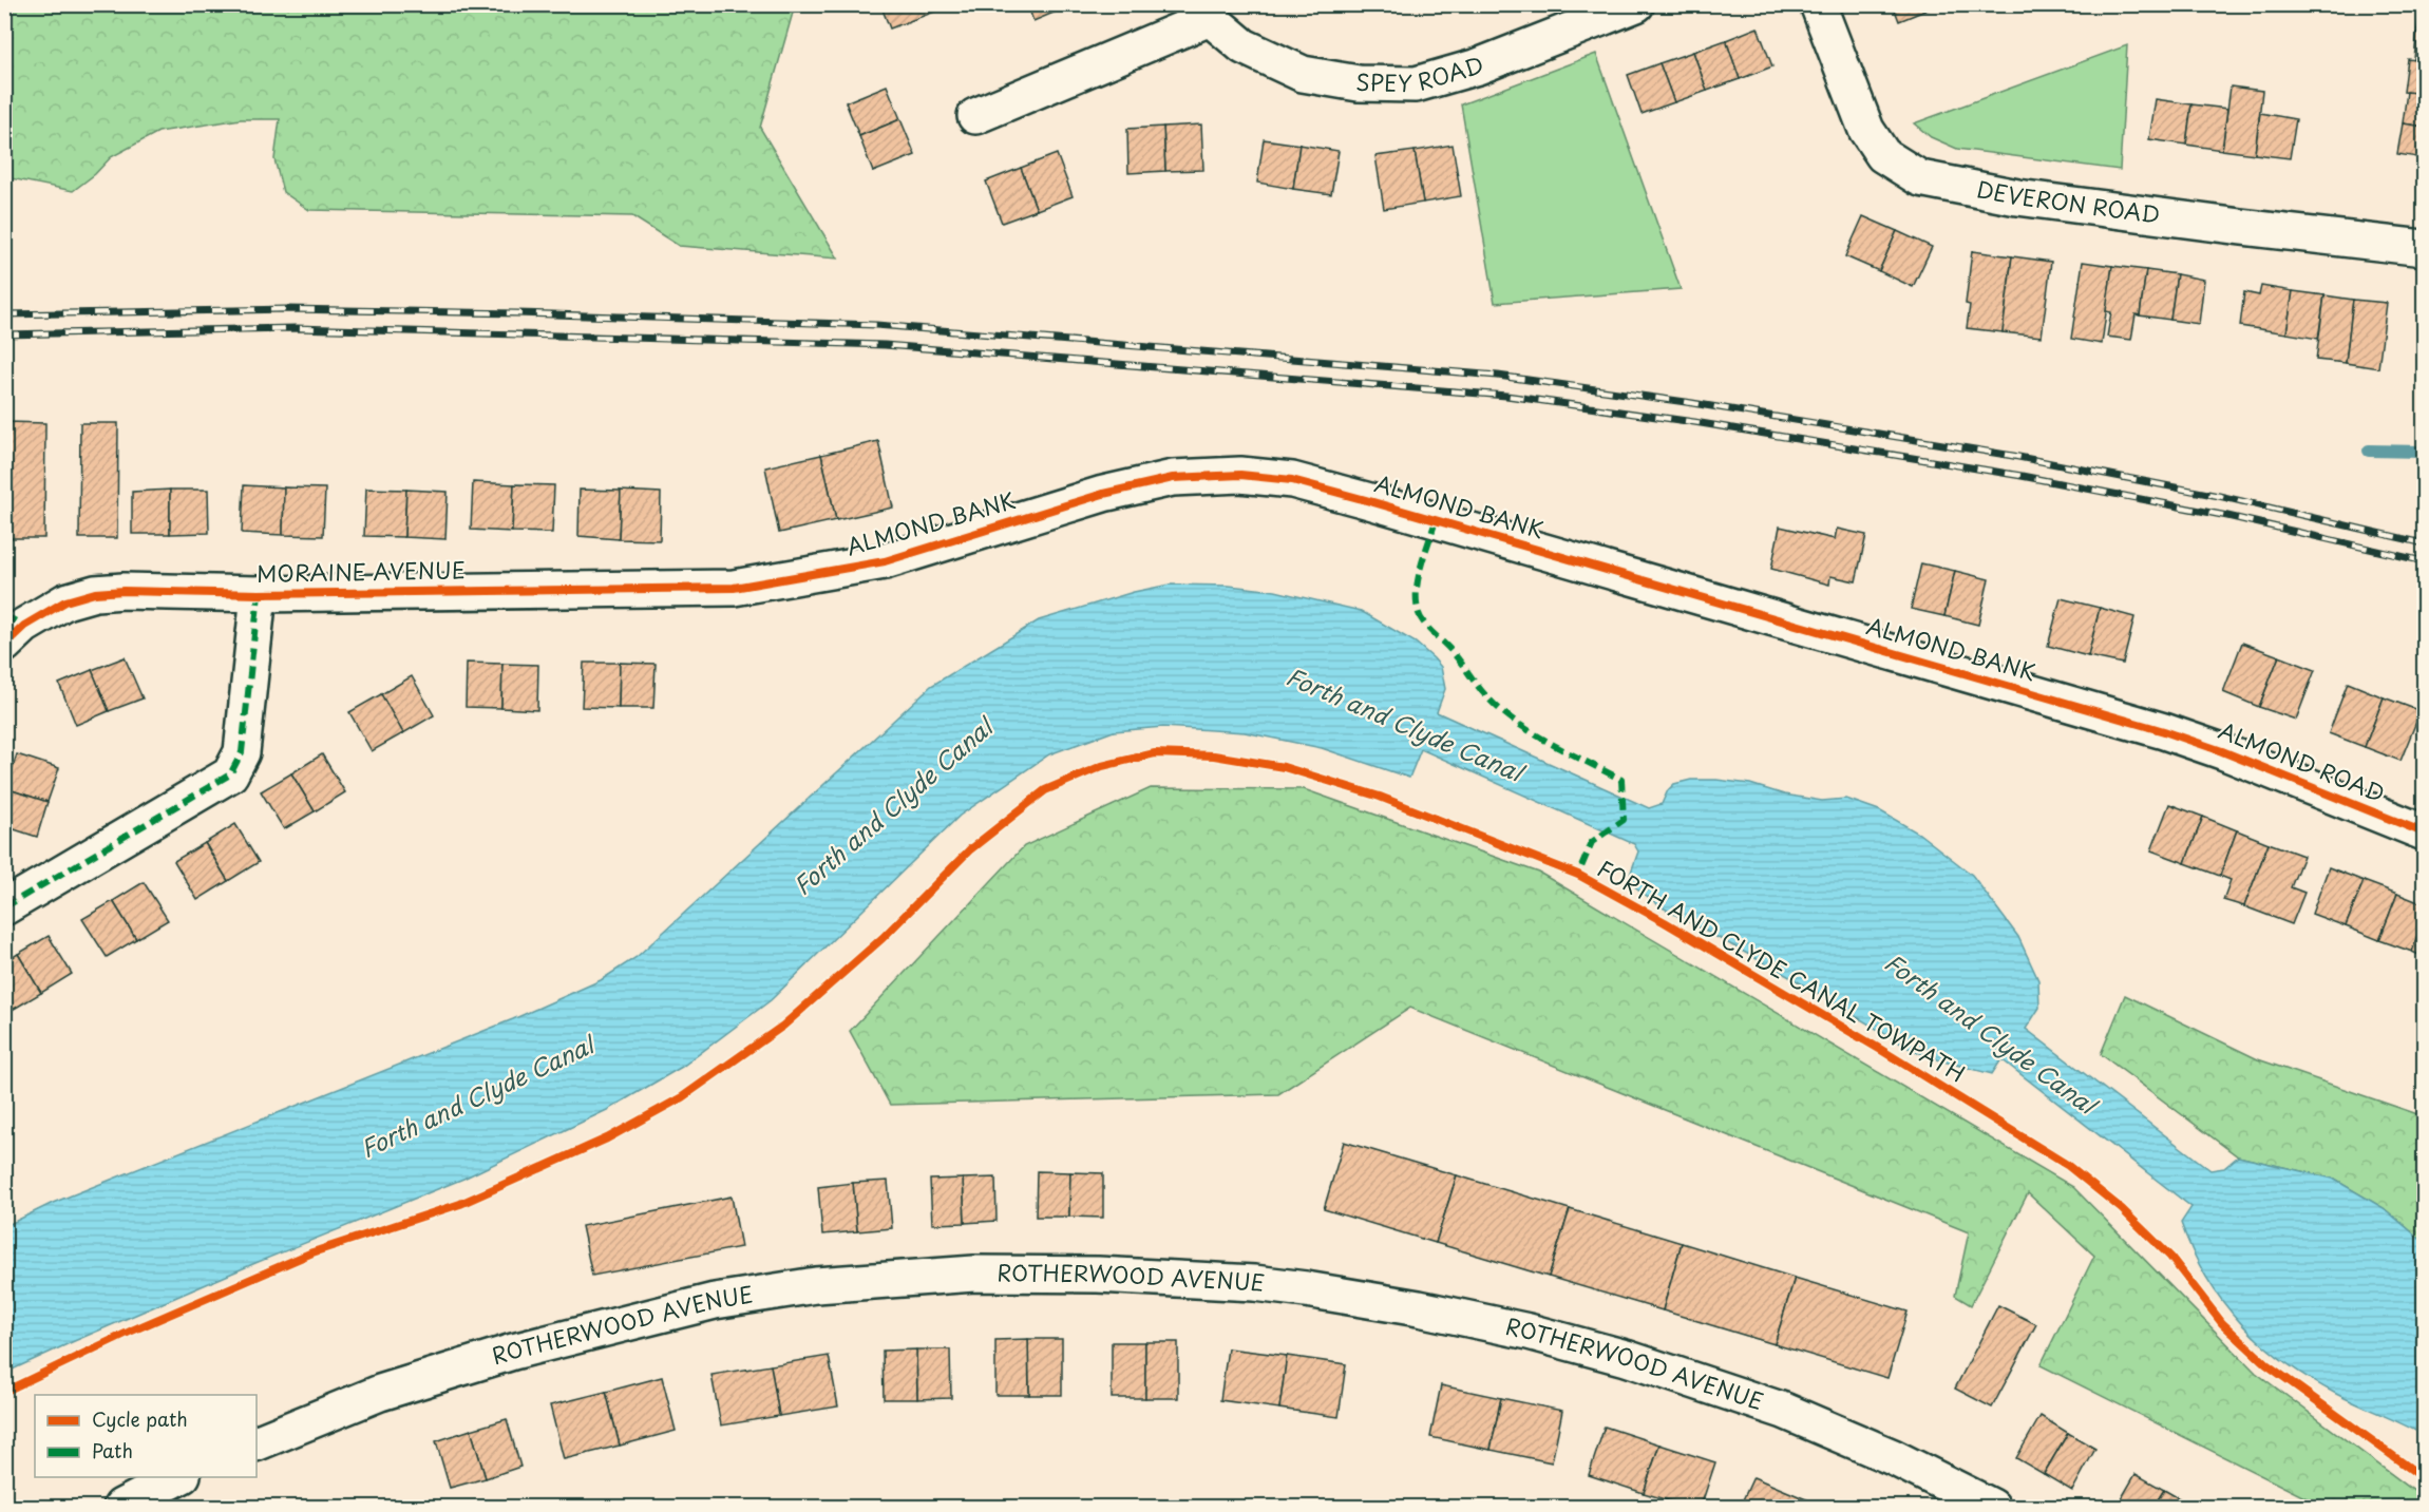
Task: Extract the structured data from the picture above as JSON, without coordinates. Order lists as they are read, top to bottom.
{
  "streets": {
    "street": [
      "SPEY ROAD",
      "DEVERON ROAD",
      "ALMOND BANK",
      "MORAINE AVENUE",
      "ALMOND ROAD",
      "ROTHERWOOD AVENUE"
    ],
    "cycle path": ["FORTH AND CLYDE CANAL TOWPATH"]
  },
  "crossings": [
    ["ALMOND BANK", "MORAINE AVENUE"],
    ["ALMOND BANK", "ALMOND ROAD"]
  ],
  "water": ["Forth and Clyde Canal"],
  "legend": ["Cycle path", "Path"]
}
